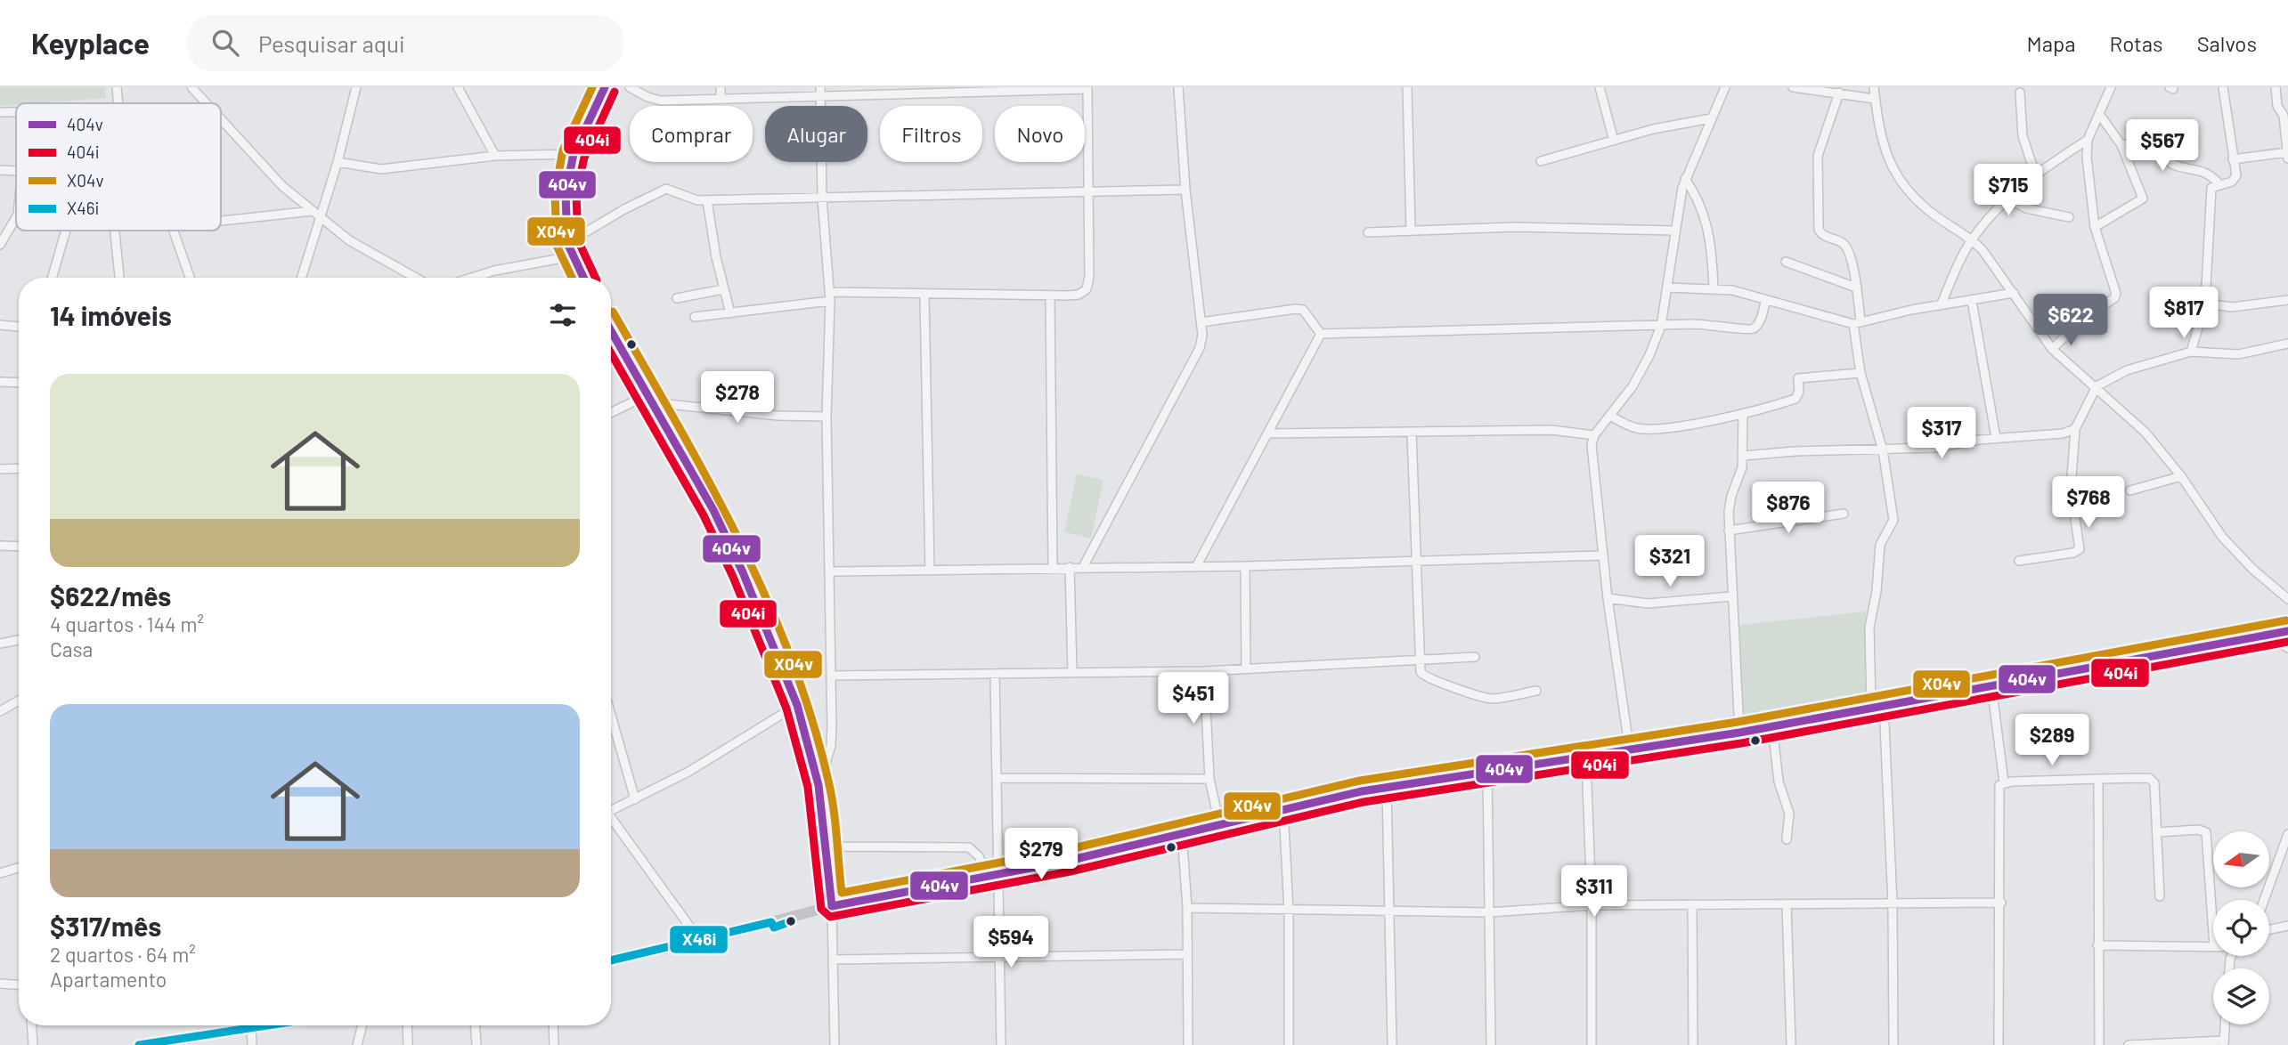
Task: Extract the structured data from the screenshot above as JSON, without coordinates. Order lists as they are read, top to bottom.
{
  "lines": [
    "transit line 404v",
    "transit line X04v",
    "transit line 404i",
    "transit line X46i"
  ],
  "legend": [
    "404v",
    "404i",
    "X04v",
    "X46i"
  ],
  "north": "left",
  "page": {
    "header": "Keyplace",
    "search": "Pesquisar aqui",
    "nav": ["Mapa", "Rotas", "Salvos"],
    "chip": [
      "Comprar",
      "Alugar",
      "Filtros",
      "Novo"
    ],
    "price": [
      "$567",
      "$715",
      "$817",
      "$622",
      "$278",
      "$317",
      "$768",
      "$876",
      "$321",
      "$451",
      "$289",
      "$279",
      "$311",
      "$594"
    ],
    "heading": "14 imóveis",
    "list": [
      {
        "name": "$622/mês",
        "note": "4 quartos · 144 m² · Casa"
      },
      {
        "name": "$317/mês",
        "note": "2 quartos · 64 m² · Apartamento"
      }
    ]
  }
}
